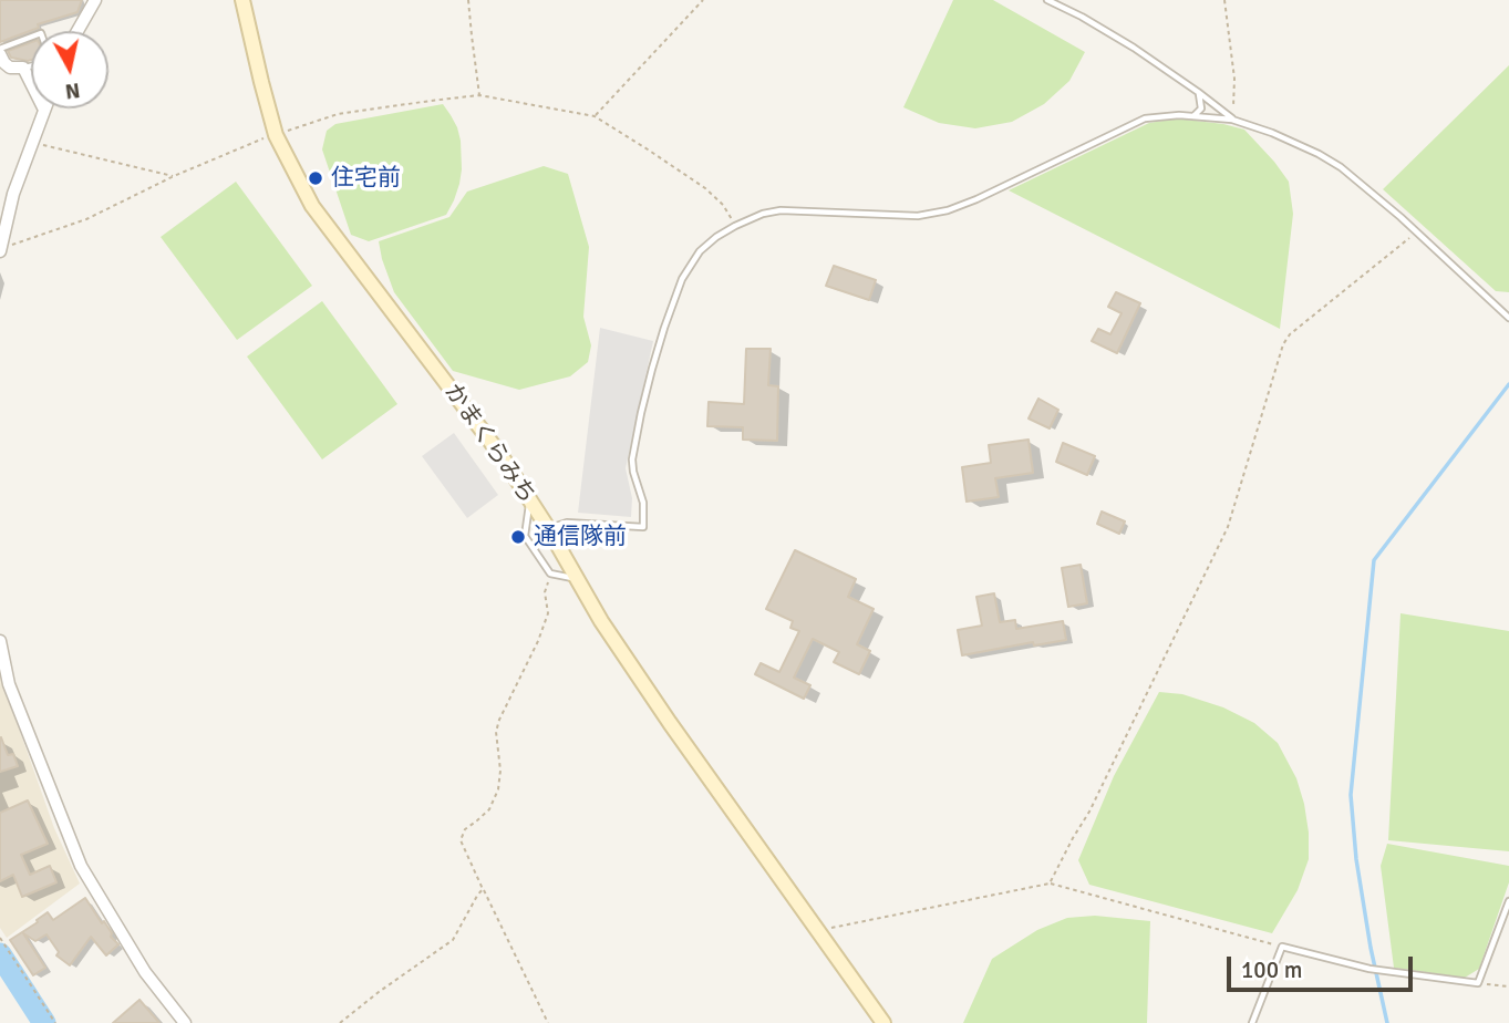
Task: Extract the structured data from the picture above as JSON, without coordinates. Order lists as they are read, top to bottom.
{
  "streets": {
    "main road": ["かまくらみち"]
  },
  "places": ["住宅前", "通信隊前"],
  "scale_bar": "100 m",
  "north": "bottom"
}
